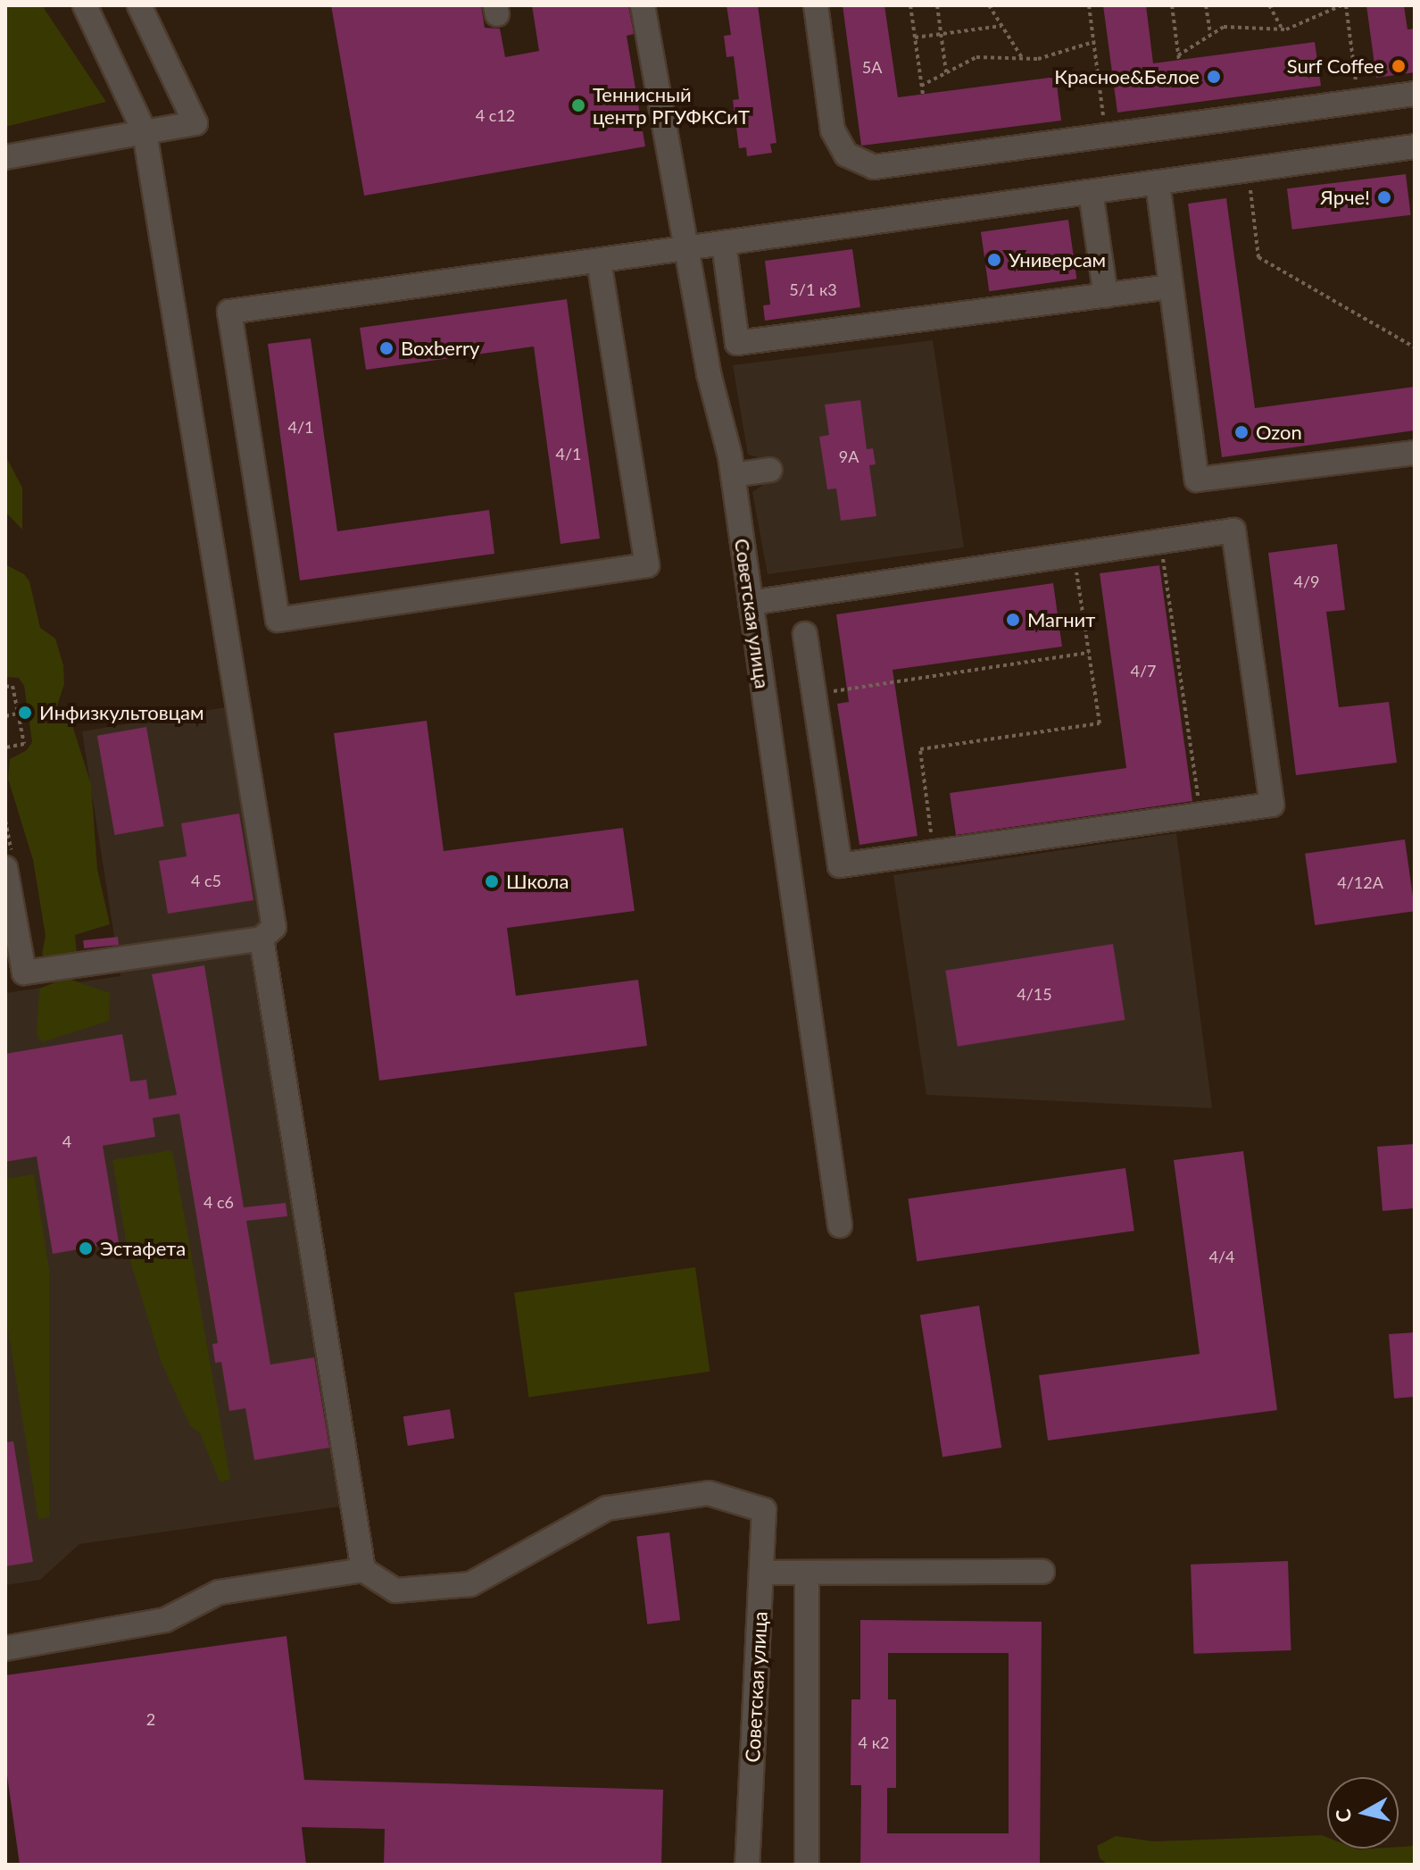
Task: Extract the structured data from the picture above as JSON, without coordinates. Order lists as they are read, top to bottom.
{
  "streets": {
    "street": ["Советская улица"]
  },
  "places": [
    "Surf Coffee",
    "Красное&Белое",
    "Теннисный центр РГУФКСиТ",
    "Ярче!",
    "Универсам",
    "Boxberry",
    "Ozon",
    "Магнит",
    "Инфизкультовцам",
    "Школа",
    "Эстафета"
  ],
  "house_numbers": [
    "5А",
    "4 с12",
    "5/1 к3",
    "4/1",
    "4/1",
    "9А",
    "4/9",
    "4/7",
    "4 c5",
    "4/12А",
    "4/15",
    "4",
    "4 c6",
    "4/4",
    "2",
    "4 к2"
  ],
  "north": "left"
}
